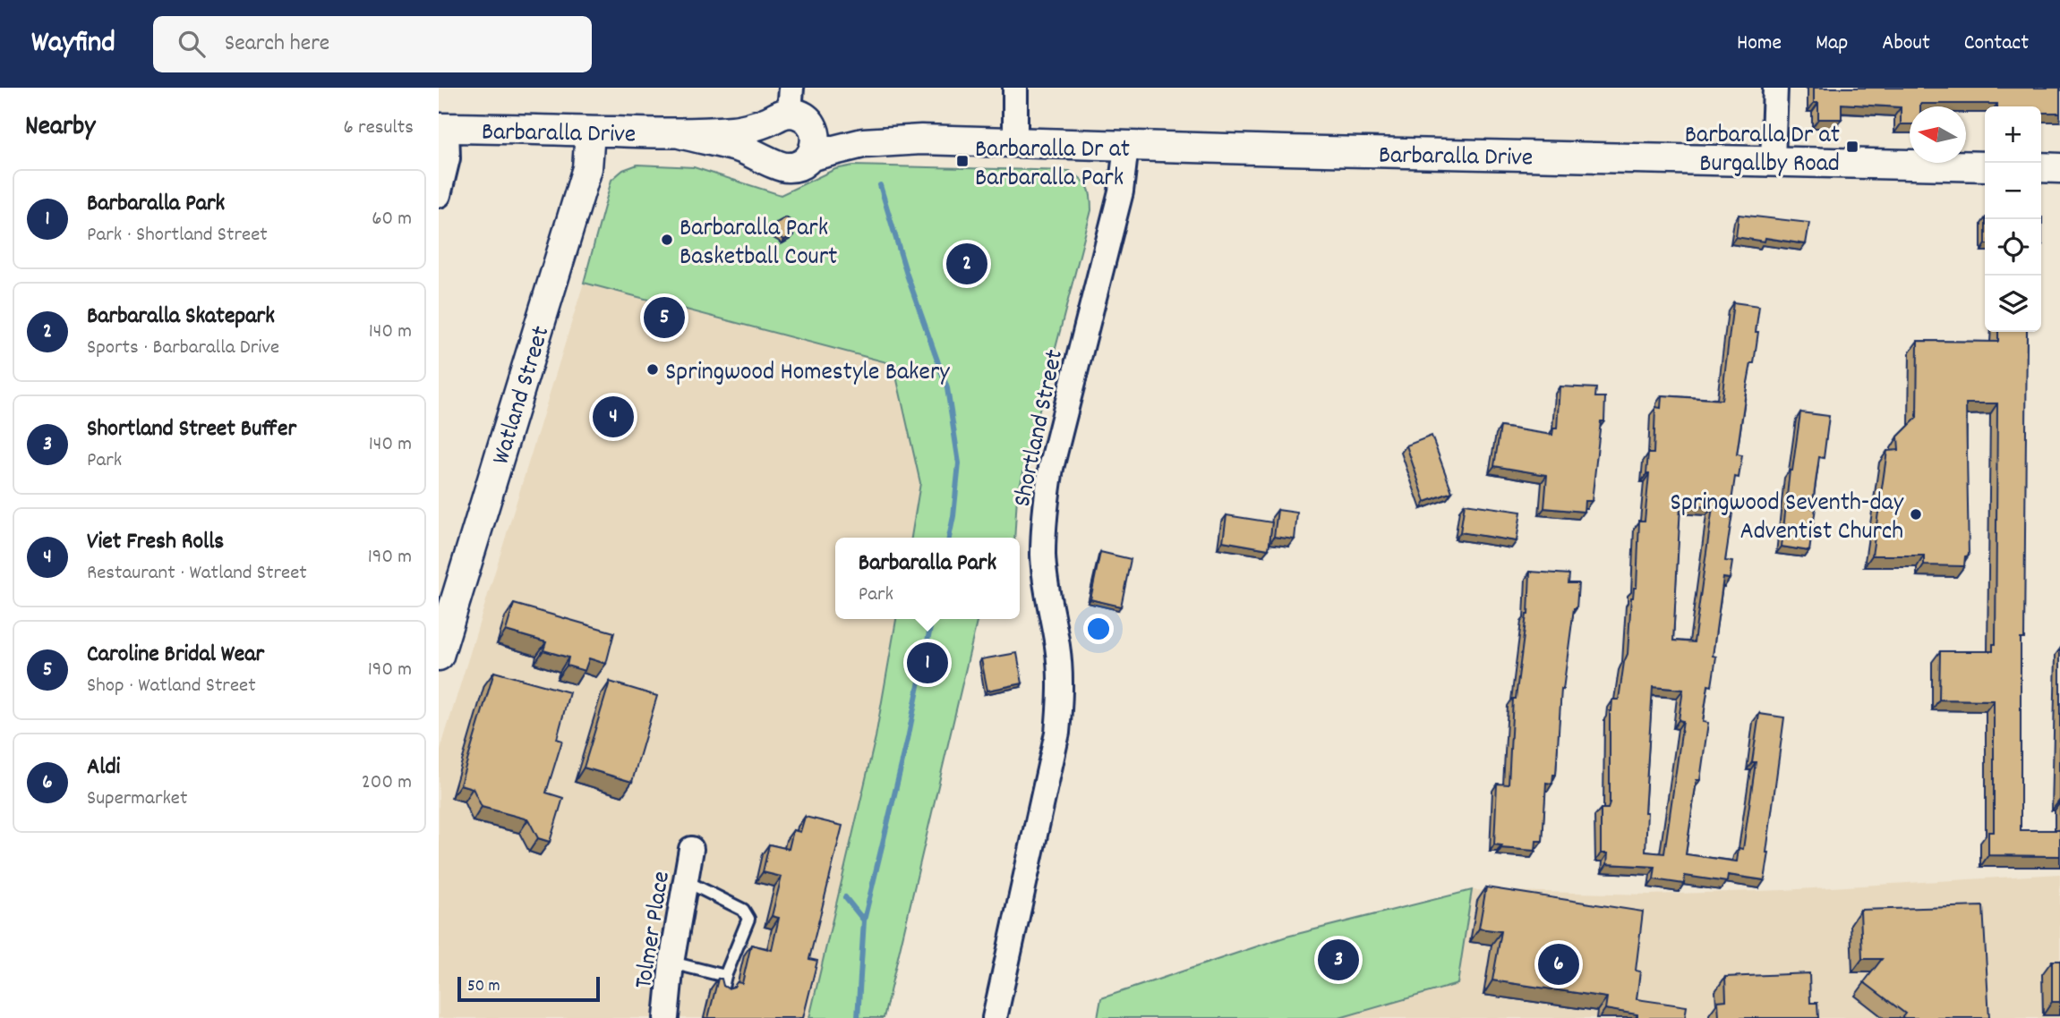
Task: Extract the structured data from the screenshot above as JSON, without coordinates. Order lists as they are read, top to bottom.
{
  "streets": {
    "street": [
      "Barbaralla Drive",
      "Watland Street",
      "Shortland Street",
      "Tolmer Place"
    ]
  },
  "crossings": [
    ["Barbaralla Drive", "Watland Street"],
    ["Barbaralla Drive", "Shortland Street"]
  ],
  "places": {
    "transit": ["Barbaralla Dr at Burgallby Road", "Barbaralla Dr at Barbaralla Park"],
    "other": ["Barbaralla Park Basketball Court", "Springwood Homestyle Bakery", "Springwood Seventh-day Adventist Church"]
  },
  "scale_bar": "50 m",
  "north": "left",
  "page": {
    "header": "Wayfind",
    "search": "Search here",
    "nav": [
      "Home",
      "Map",
      "About",
      "Contact"
    ],
    "heading": ["Nearby", "6 results"],
    "map_buttons": ["+", "−"],
    "list": [
      {
        "mark": "1",
        "name": "Barbaralla Park",
        "note": "Park · Shortland Street",
        "value": "60 m"
      },
      {
        "mark": "2",
        "name": "Barbaralla Skatepark",
        "note": "Sports · Barbaralla Drive",
        "value": "140 m"
      },
      {
        "mark": "3",
        "name": "Shortland Street Buffer",
        "note": "Park",
        "value": "140 m"
      },
      {
        "mark": "4",
        "name": "Viet Fresh Rolls",
        "note": "Restaurant · Watland Street",
        "value": "190 m"
      },
      {
        "mark": "5",
        "name": "Caroline Bridal Wear",
        "note": "Shop · Watland Street",
        "value": "190 m"
      },
      {
        "mark": "6",
        "name": "Aldi",
        "note": "Supermarket",
        "value": "200 m"
      }
    ],
    "pins": [
      "2",
      "5",
      "4",
      "1",
      "3",
      "6"
    ],
    "popup": ["Barbaralla Park", "Park"],
    "scale": "50 m"
  }
}
